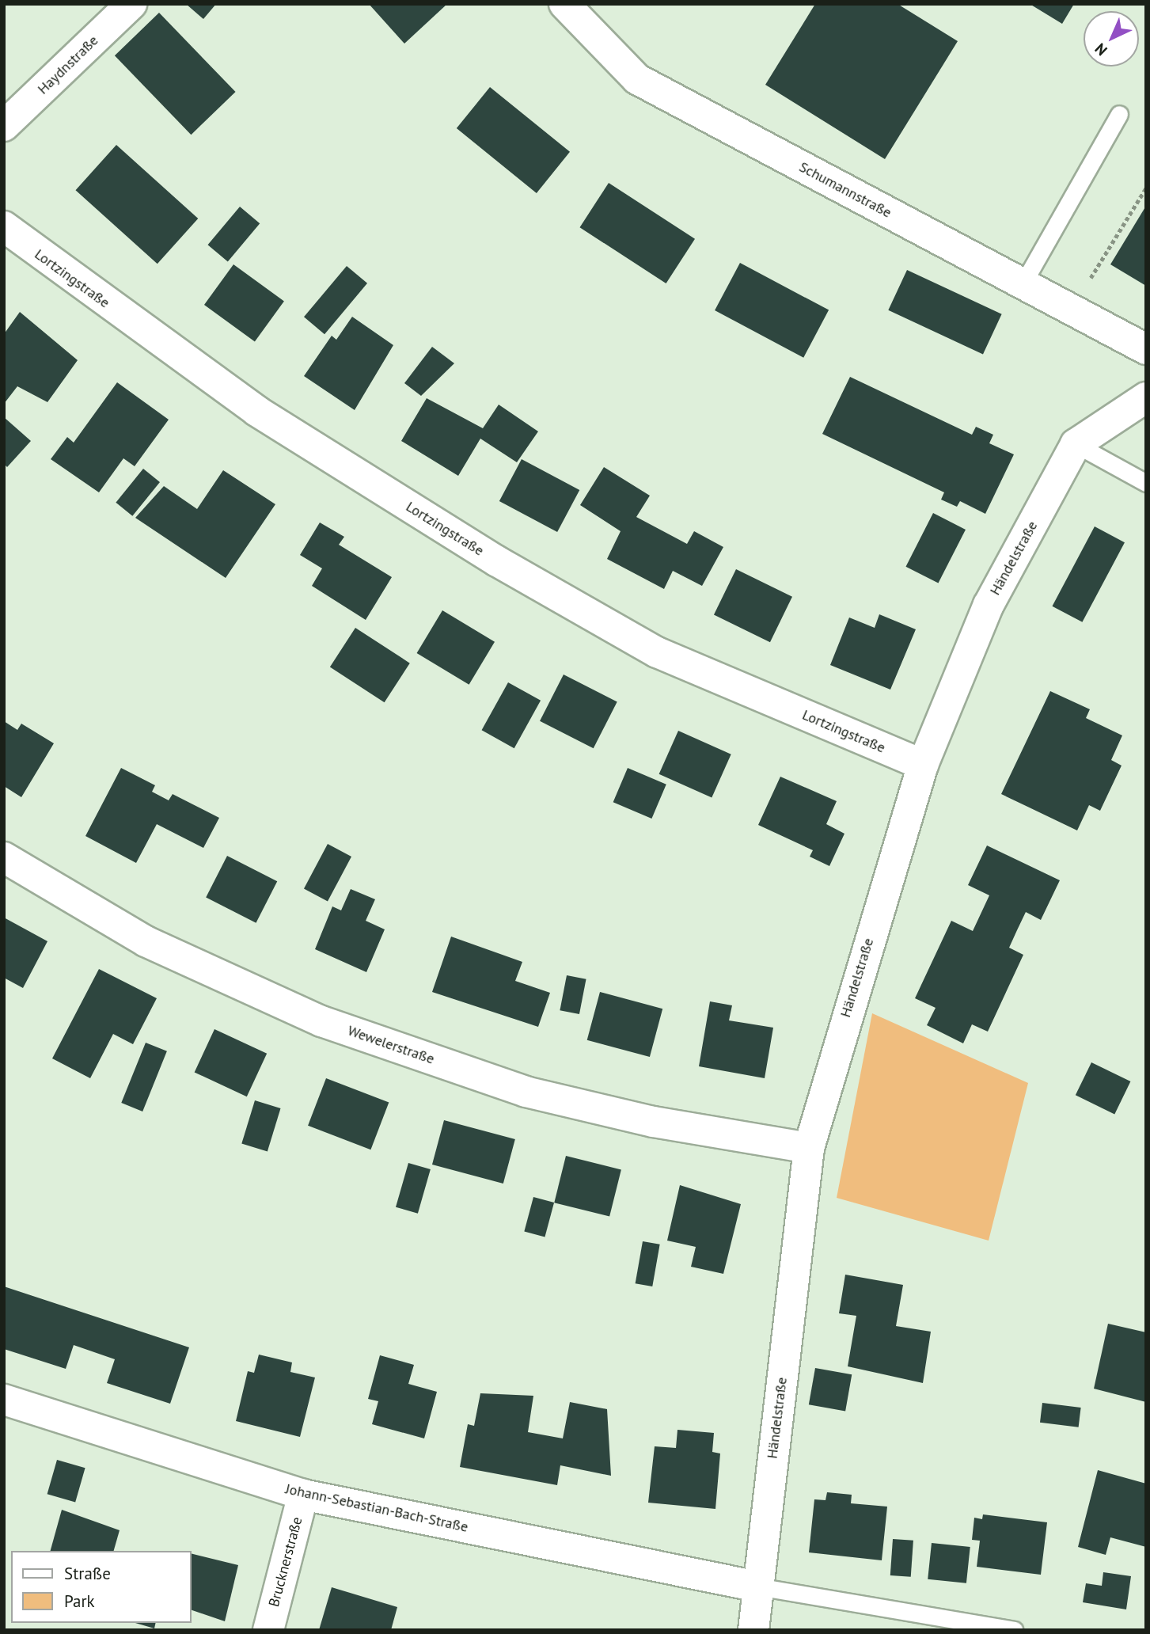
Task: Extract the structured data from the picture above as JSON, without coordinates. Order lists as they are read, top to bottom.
{
  "streets": {
    "street": [
      "Haydnstraße",
      "Schumannstraße",
      "Lortzingstraße",
      "Händelstraße",
      "Wewelerstraße",
      "Johann-Sebastian-Bach-Straße",
      "Brucknerstraße"
    ]
  },
  "crossings": [
    ["Lortzingstraße", "Händelstraße"],
    ["Händelstraße", "Wewelerstraße"],
    ["Händelstraße", "Johann-Sebastian-Bach-Straße"],
    ["Johann-Sebastian-Bach-Straße", "Brucknerstraße"]
  ],
  "legend": ["Straße", "Park"],
  "north": "bottom left"
}
